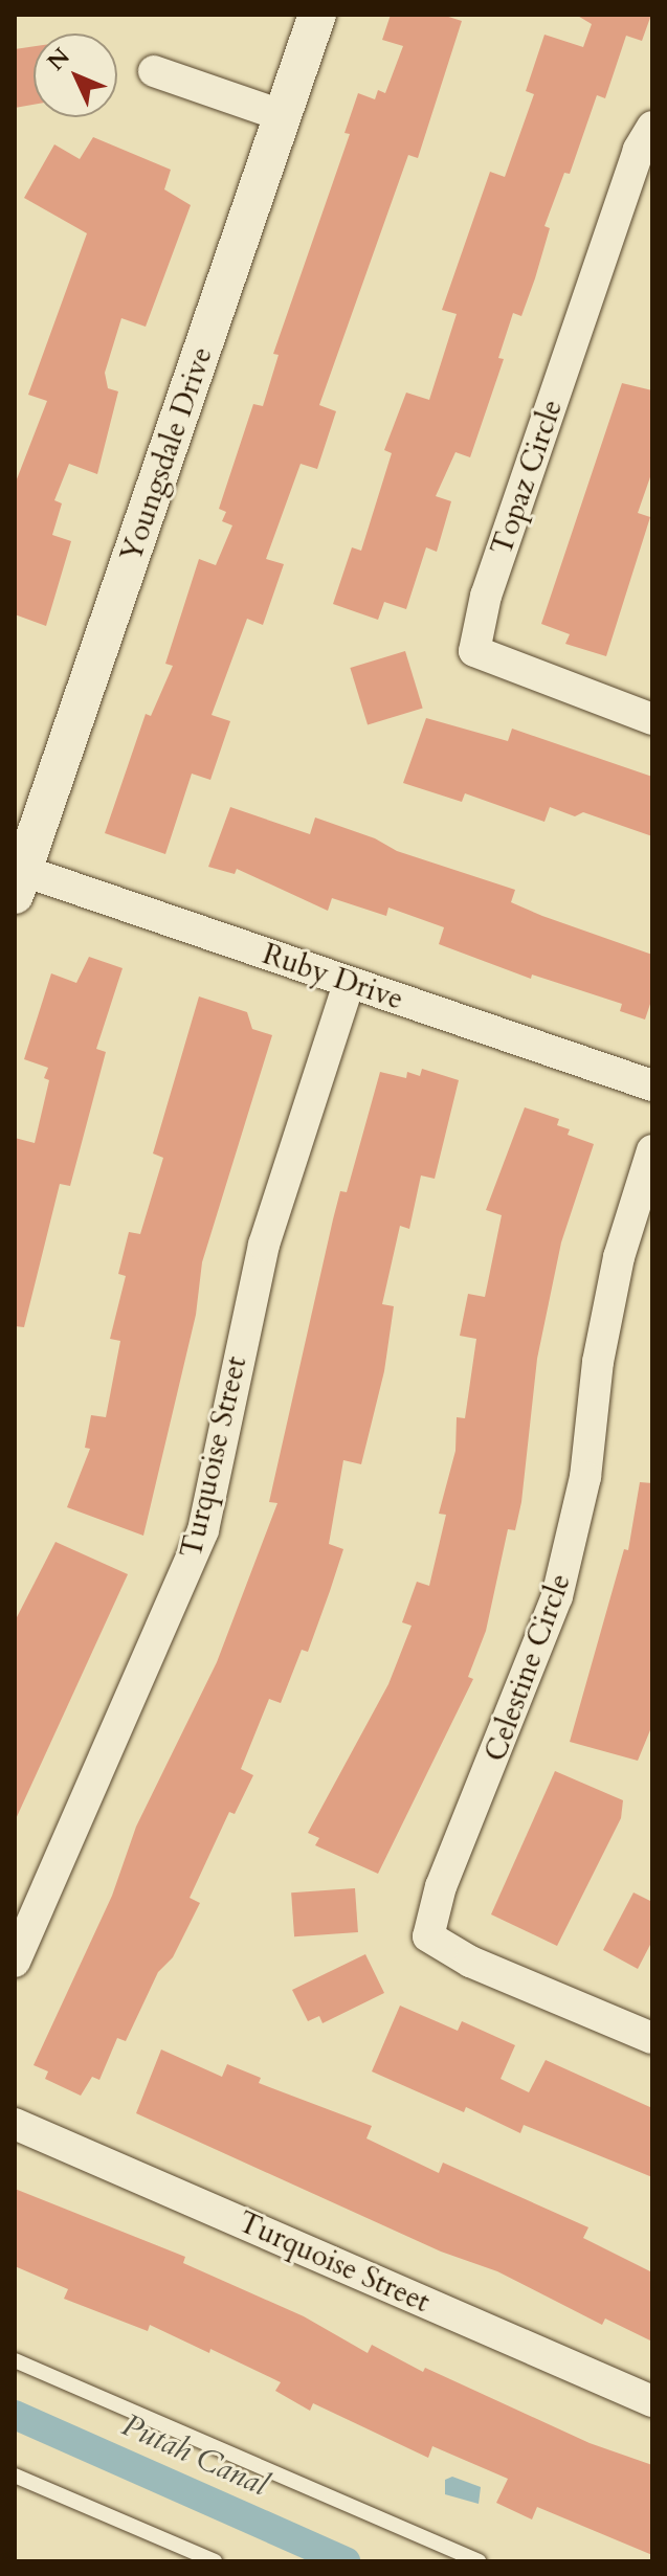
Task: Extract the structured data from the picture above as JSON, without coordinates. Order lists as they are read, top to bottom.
{
  "streets": {
    "street": [
      "Youngsdale Drive",
      "Topaz Circle",
      "Ruby Drive",
      "Turquoise Street",
      "Celestine Circle"
    ]
  },
  "crossings": [
    ["Youngsdale Drive", "Ruby Drive"],
    ["Ruby Drive", "Turquoise Street"]
  ],
  "water": ["Putah Canal"],
  "north": "top left"
}
